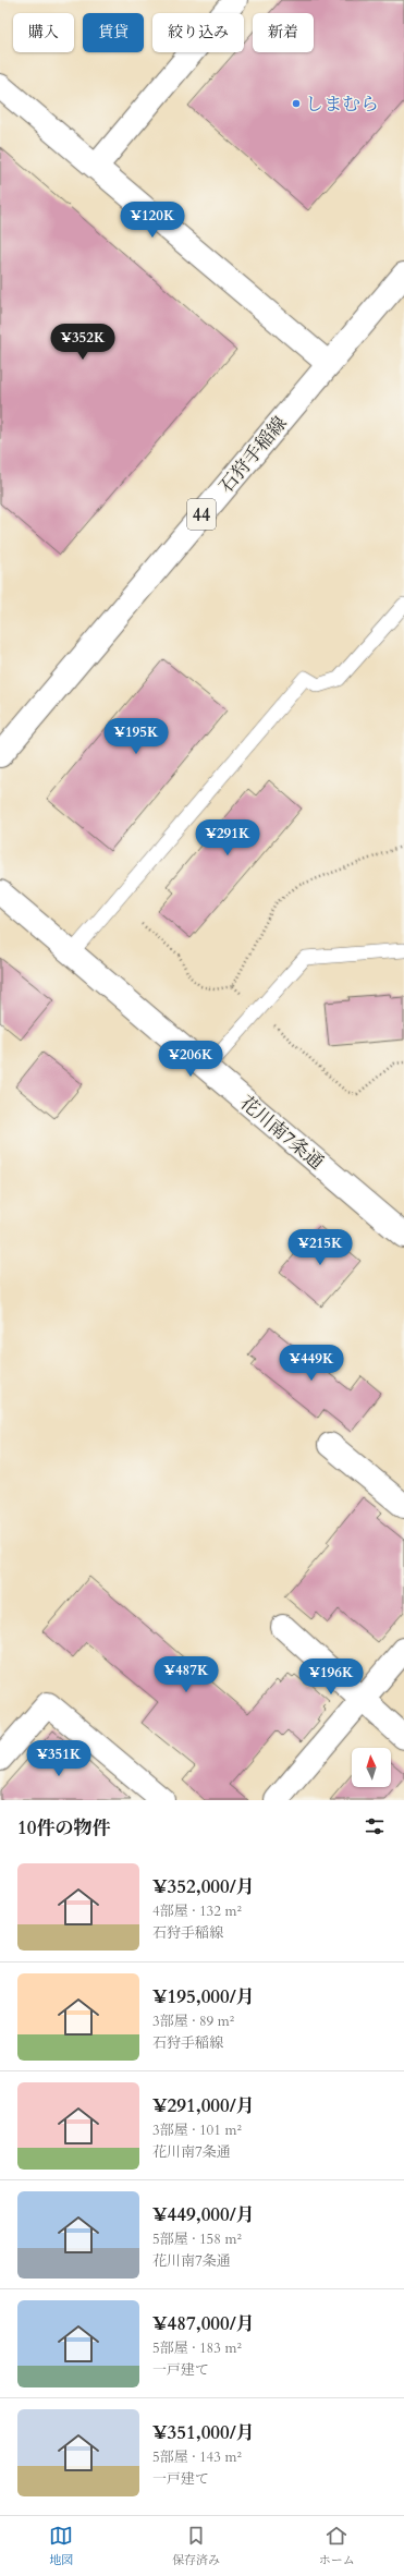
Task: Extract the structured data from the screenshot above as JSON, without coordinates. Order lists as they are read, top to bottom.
{
  "streets": {
    "street": ["石狩手稲線", "44", "花川南7条通"]
  },
  "places": ["しまむら"],
  "north": "top",
  "page": {
    "chip": [
      "購入",
      "賃貸",
      "絞り込み",
      "新着"
    ],
    "price": [
      "¥120K",
      "¥352K",
      "¥195K",
      "¥291K",
      "¥206K",
      "¥215K",
      "¥449K",
      "¥487K",
      "¥196K",
      "¥351K"
    ],
    "heading": "10件の物件",
    "list": [
      {
        "name": "¥352,000/月",
        "note": "4部屋 · 132 m² · 石狩手稲線"
      },
      {
        "name": "¥195,000/月",
        "note": "3部屋 · 89 m² · 石狩手稲線"
      },
      {
        "name": "¥291,000/月",
        "note": "3部屋 · 101 m² · 花川南7条通"
      },
      {
        "name": "¥449,000/月",
        "note": "5部屋 · 158 m² · 花川南7条通"
      },
      {
        "name": "¥487,000/月",
        "note": "5部屋 · 183 m² · 一戸建て"
      },
      {
        "name": "¥351,000/月",
        "note": "5部屋 · 143 m² · 一戸建て"
      }
    ],
    "tabs": ["地図", "保存済み", "ホーム"]
  }
}
